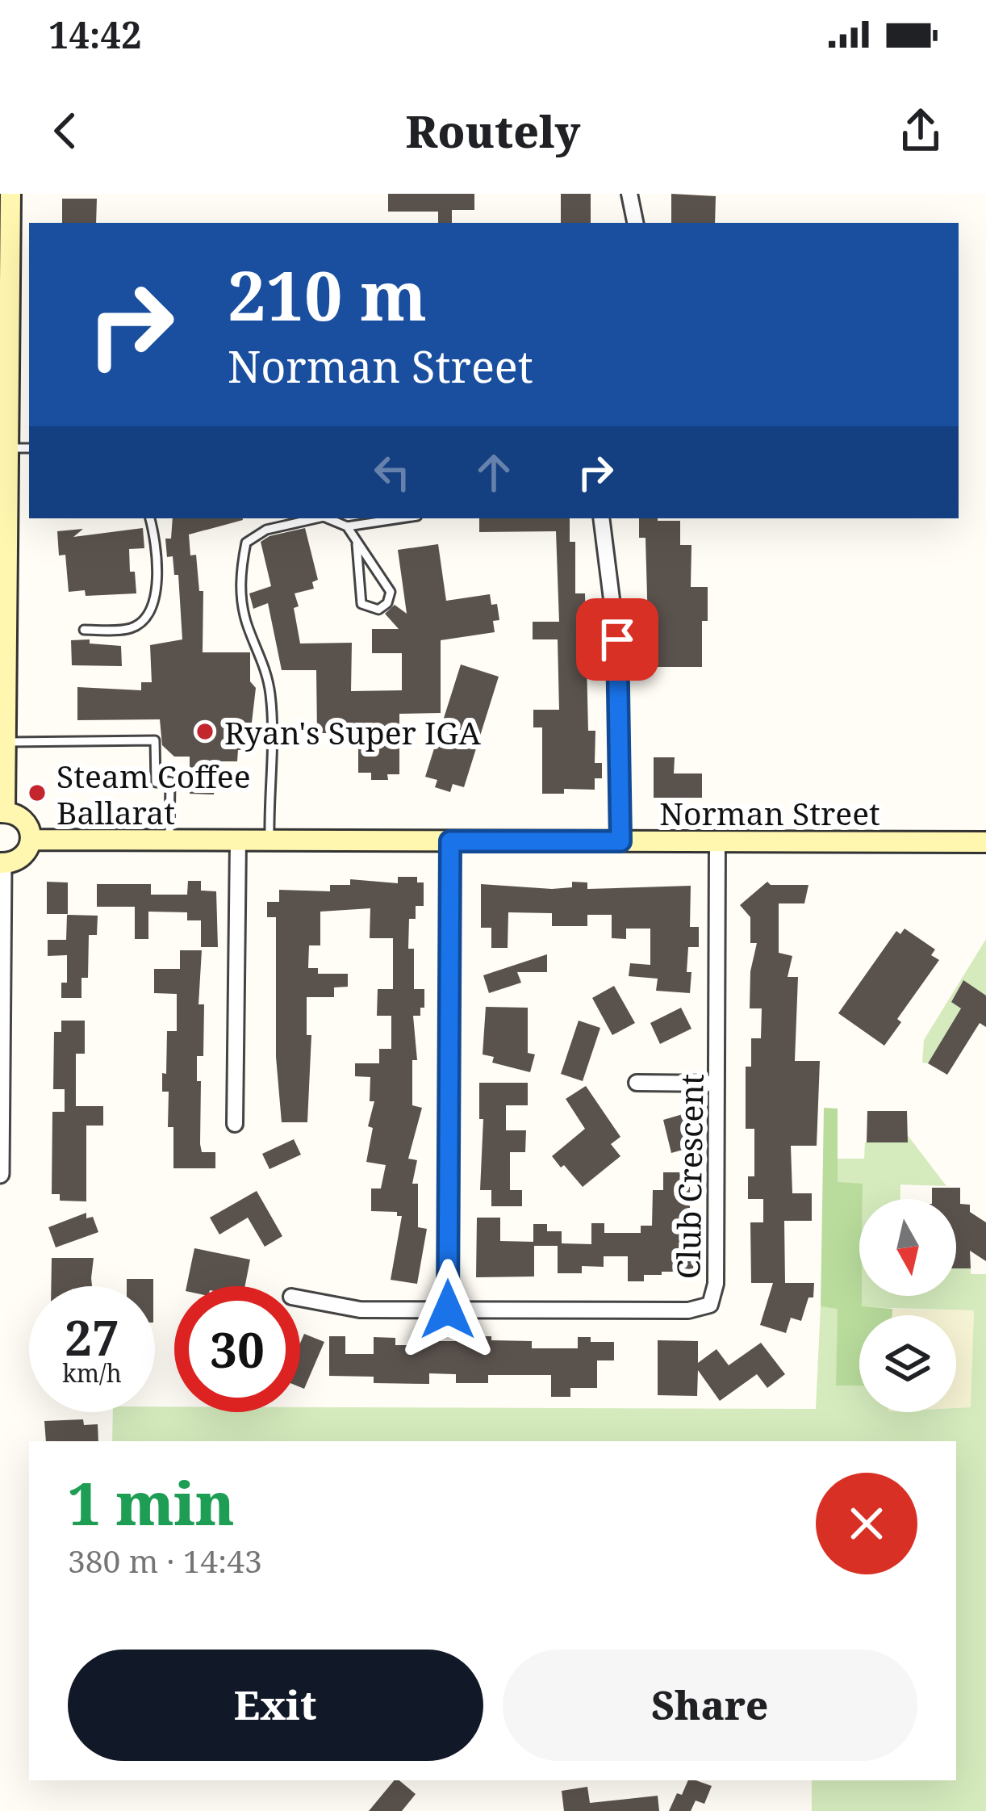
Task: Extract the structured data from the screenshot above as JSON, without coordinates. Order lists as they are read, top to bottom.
{
  "streets": {
    "main road": ["Norman Street"],
    "street": ["Club Crescent"]
  },
  "crossings": [
    ["Norman Street", "Club Crescent"]
  ],
  "places": ["Ryan's Super IGA", "Steam Coffee Ballarat"],
  "north": "bottom",
  "page": {
    "status": "14:42",
    "header": "Routely",
    "turn": ["210 m", "Norman Street"],
    "speed": "27 km/h",
    "limit": "30",
    "heading": ["1 min", "380 m · 14:43"],
    "buttons": ["Exit", "Share"]
  }
}
